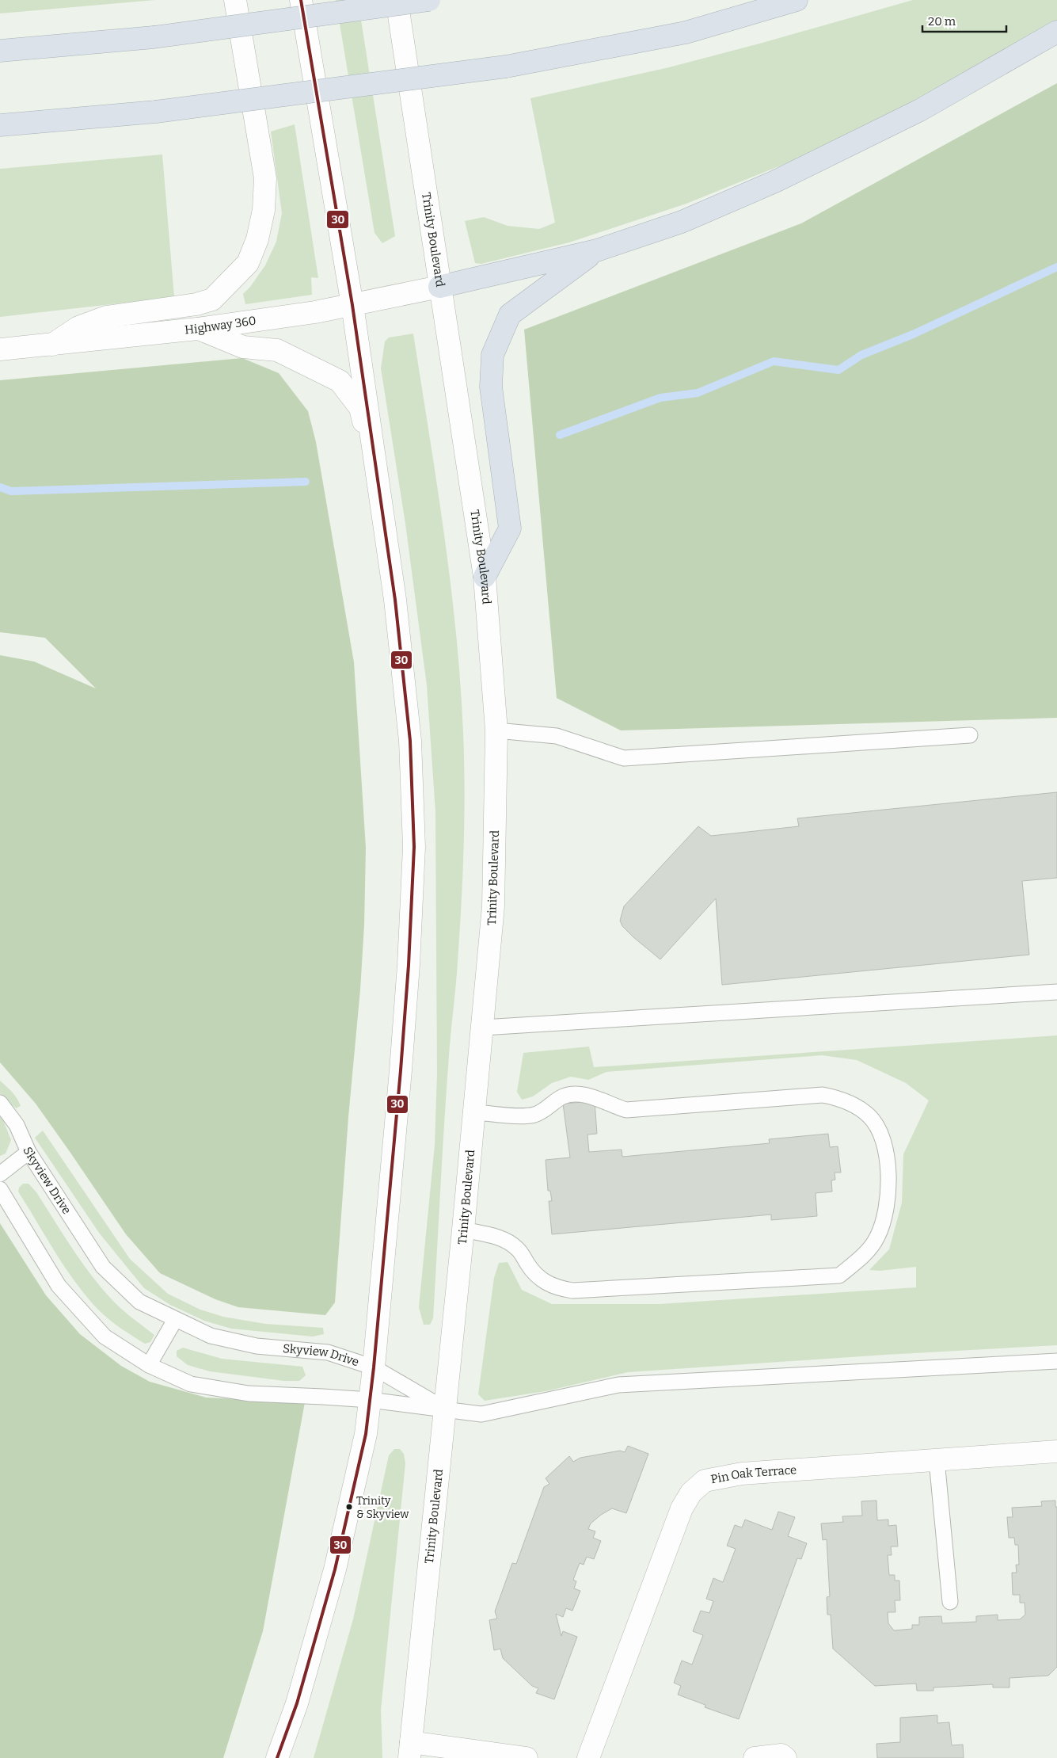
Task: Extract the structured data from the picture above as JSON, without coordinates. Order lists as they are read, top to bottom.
{
  "streets": {
    "main road": ["Trinity Boulevard", "Highway 360", "Pin Oak Terrace"],
    "lane": ["Skyview Drive"]
  },
  "crossings": [
    ["Trinity Boulevard", "Highway 360"],
    ["Trinity Boulevard", "Skyview Drive"]
  ],
  "places": ["Trinity & Skyview"],
  "lines": ["transit line 30"],
  "scale_bar": "20 m"
}
